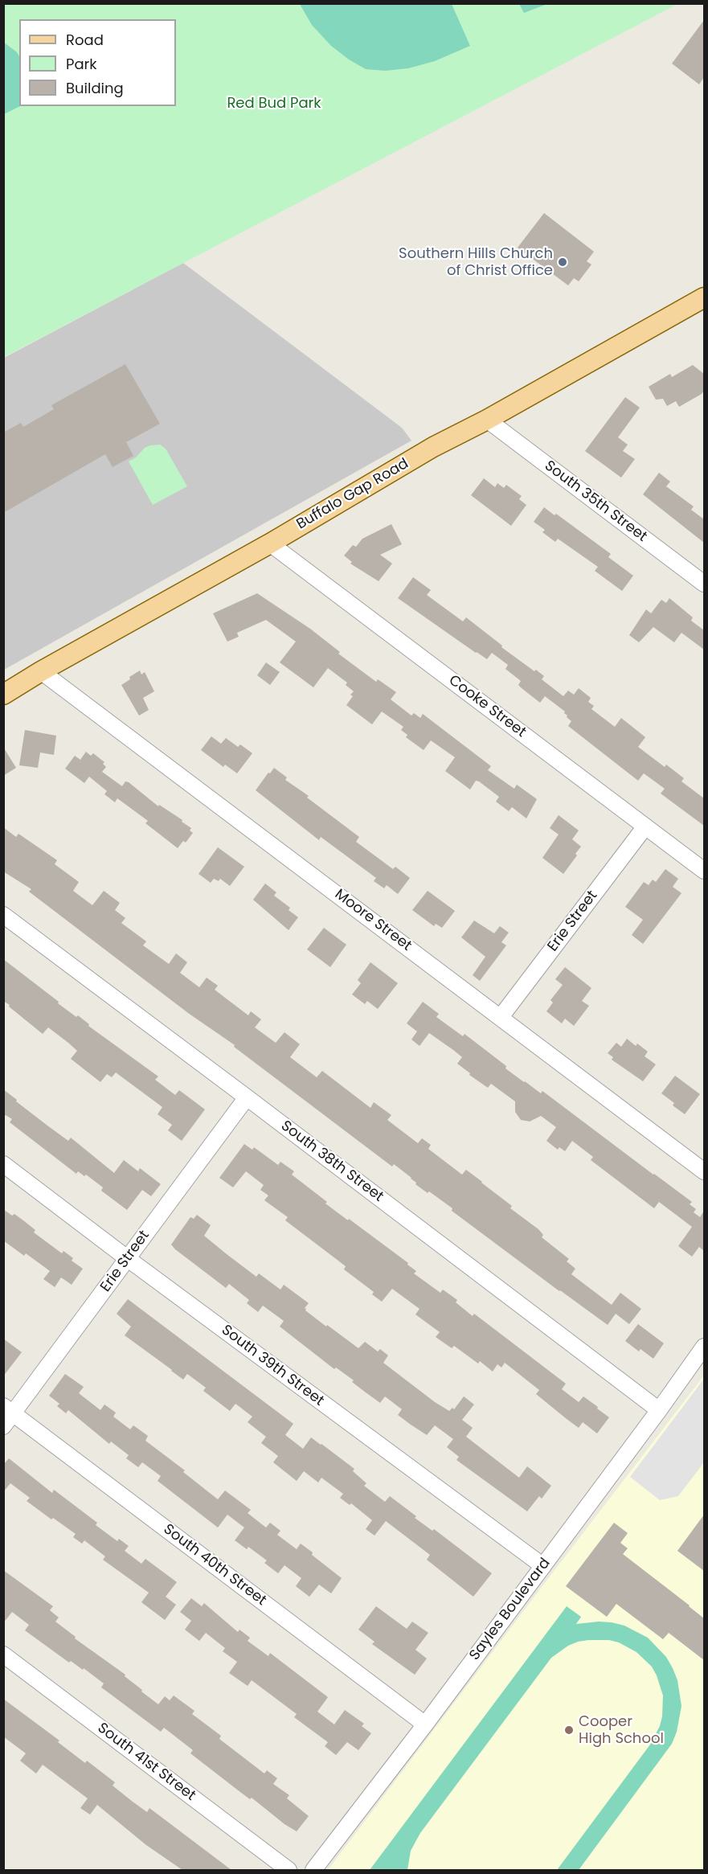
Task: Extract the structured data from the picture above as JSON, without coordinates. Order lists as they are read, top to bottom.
{
  "streets": {
    "main road": ["Buffalo Gap Road"],
    "street": [
      "South 35th Street",
      "Cooke Street",
      "Moore Street",
      "Erie Street",
      "South 38th Street",
      "South 39th Street",
      "South 40th Street",
      "Sayles Boulevard",
      "South 41st Street"
    ]
  },
  "crossings": [
    ["Buffalo Gap Road", "South 35th Street"],
    ["Buffalo Gap Road", "Cooke Street"],
    ["Buffalo Gap Road", "Moore Street"],
    ["Cooke Street", "Erie Street"],
    ["Moore Street", "Erie Street"],
    ["Erie Street", "South 38th Street"],
    ["Erie Street", "South 39th Street"],
    ["Erie Street", "South 40th Street"],
    ["South 38th Street", "Sayles Boulevard"],
    ["South 39th Street", "Sayles Boulevard"],
    ["South 40th Street", "Sayles Boulevard"]
  ],
  "parks": ["Red Bud Park"],
  "places": ["Southern Hills Church of Christ Office", "Cooper High School"],
  "legend": ["Road", "Park", "Building"]
}
